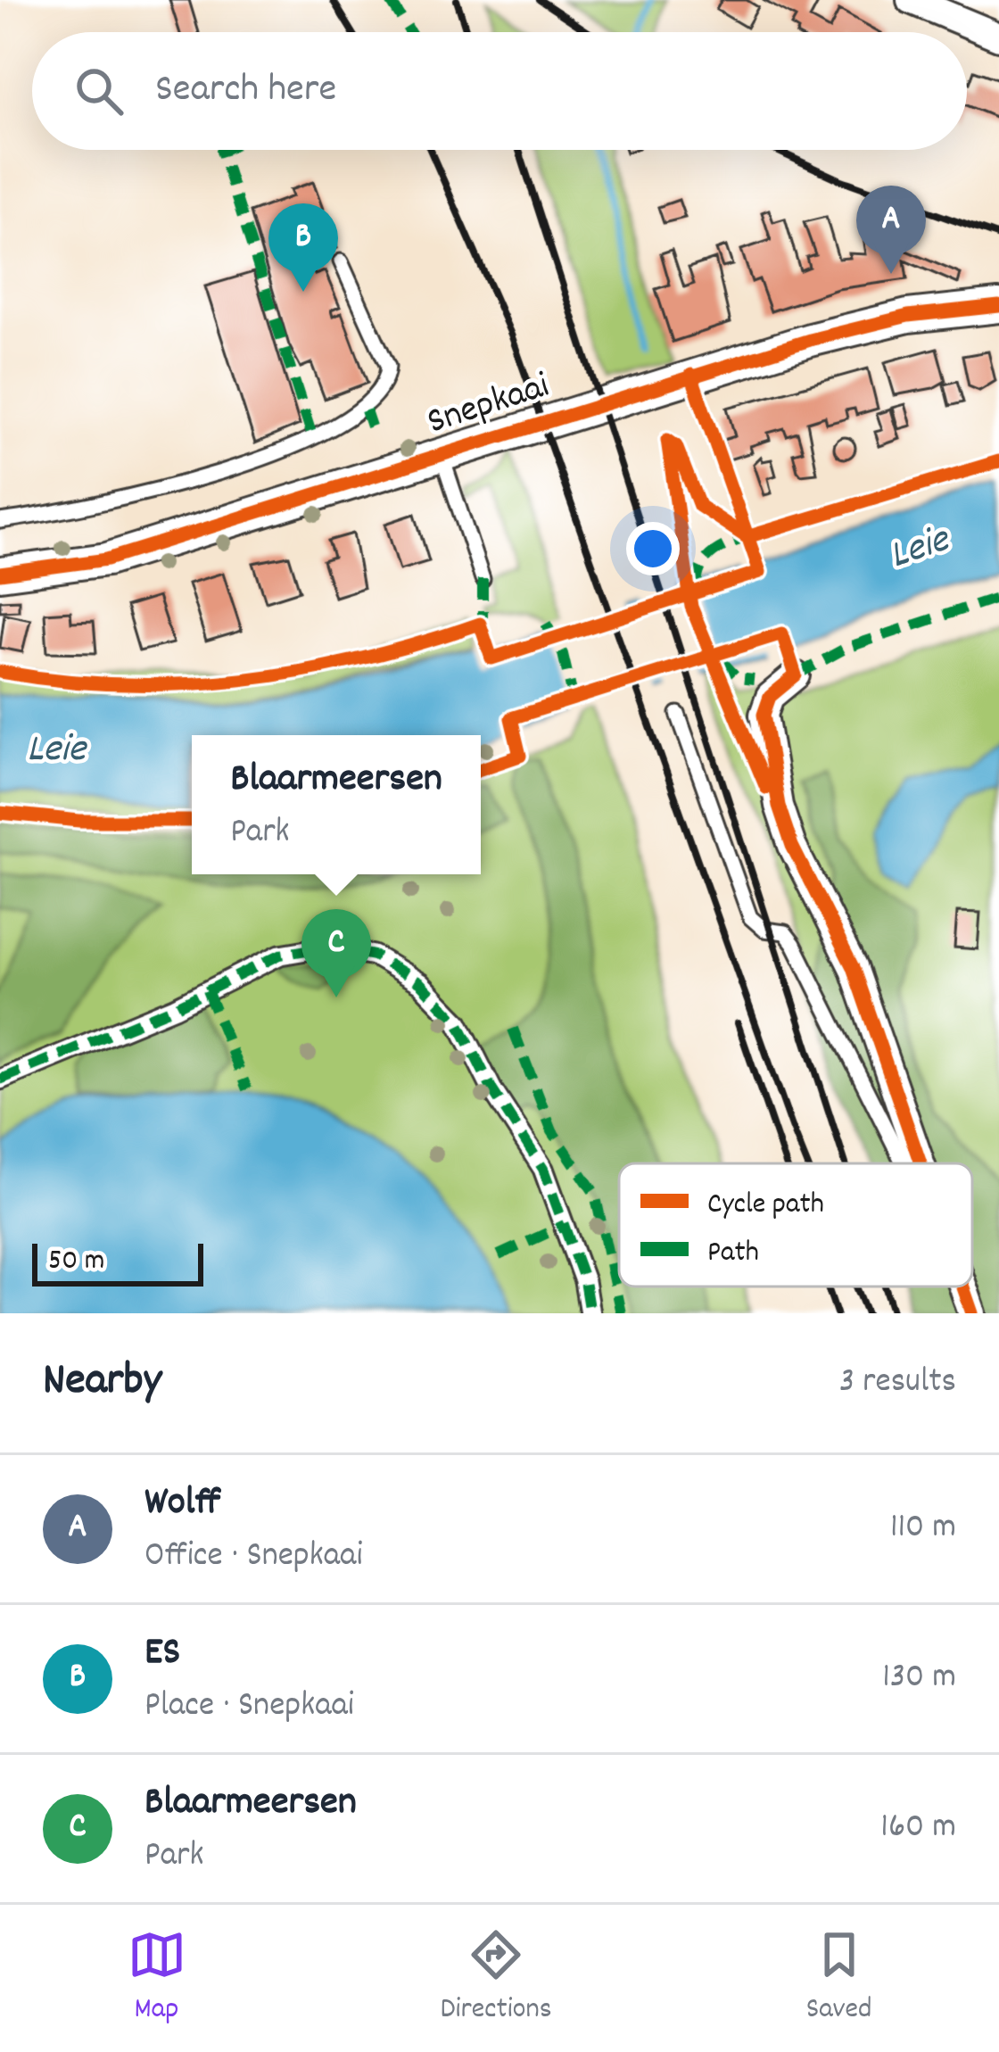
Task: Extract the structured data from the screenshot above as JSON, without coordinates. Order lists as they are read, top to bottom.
{
  "streets": {
    "street": ["Snepkaai"]
  },
  "water": ["Leie"],
  "legend": ["Cycle path", "Path"],
  "scale_bar": "50 m",
  "page": {
    "search": "Search here",
    "pins": ["A", "B", "C"],
    "popup": ["Blaarmeersen", "Park"],
    "scale": "50 m",
    "heading": ["Nearby", "3 results"],
    "list": [
      {
        "mark": "A",
        "name": "Wolff",
        "note": "Office · Snepkaai",
        "value": "110 m"
      },
      {
        "mark": "B",
        "name": "ES",
        "note": "Place · Snepkaai",
        "value": "130 m"
      },
      {
        "mark": "C",
        "name": "Blaarmeersen",
        "note": "Park",
        "value": "160 m"
      }
    ],
    "nav": ["Map", "Directions", "Saved"]
  }
}
